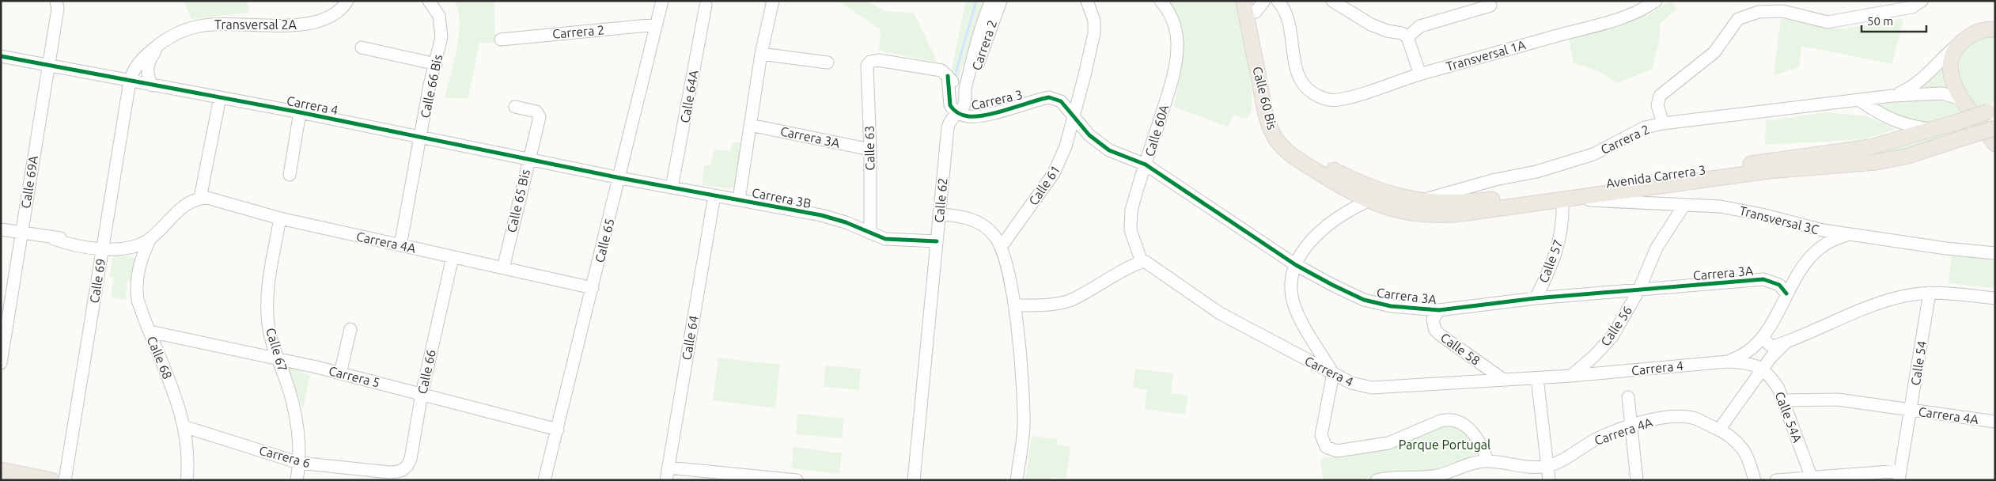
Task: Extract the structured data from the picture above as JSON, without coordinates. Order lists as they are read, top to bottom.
{
  "streets": {
    "main road": ["Calle 60 Bis", "Avenida Carrera 3"],
    "street": [
      "Transversal 2A",
      "Carrera 2",
      "Transversal 1A",
      "Calle 66 Bis",
      "Calle 64A",
      "Carrera 3",
      "Carrera 4",
      "Calle 60A",
      "Carrera 3A",
      "Calle 63",
      "Calle 69A",
      "Calle 61",
      "Carrera 3B",
      "Calle 62",
      "Calle 65 Bis",
      "Transversal 3C",
      "Calle 65",
      "Carrera 4A",
      "Calle 57",
      "Calle 69",
      "Calle 56",
      "Calle 64",
      "Calle 58",
      "Calle 67",
      "Calle 68",
      "Calle 54",
      "Calle 66",
      "Carrera 5",
      "Calle 54A",
      "Carrera 6"
    ]
  },
  "crossings": [
    ["Transversal 2A", "Carrera 4"],
    ["Transversal 2A", "Calle 69"],
    ["Carrera 2", "Carrera 3"],
    ["Carrera 2", "Avenida Carrera 3"],
    ["Carrera 2", "Calle 62"],
    ["Carrera 2", "Calle 65"],
    ["Calle 66 Bis", "Carrera 4"],
    ["Calle 66 Bis", "Carrera 4A"],
    ["Calle 64A", "Carrera 3B"],
    ["Calle 60 Bis", "Avenida Carrera 3"],
    ["Carrera 3", "Carrera 3A"],
    ["Carrera 3", "Calle 63"],
    ["Carrera 3", "Calle 61"],
    ["Carrera 3", "Calle 62"],
    ["Carrera 4", "Calle 60A"],
    ["Carrera 4", "Calle 69A"],
    ["Carrera 4", "Carrera 3B"],
    ["Carrera 4", "Calle 65 Bis"],
    ["Carrera 4", "Calle 65"],
    ["Carrera 4", "Calle 69"],
    ["Carrera 4", "Calle 56"],
    ["Carrera 4", "Calle 58"],
    ["Calle 60A", "Carrera 3A"],
    ["Carrera 3A", "Calle 63"],
    ["Carrera 3A", "Calle 61"],
    ["Carrera 3A", "Calle 57"],
    ["Carrera 3A", "Calle 56"],
    ["Carrera 3A", "Calle 58"],
    ["Calle 63", "Carrera 3B"],
    ["Avenida Carrera 3", "Transversal 3C"],
    ["Avenida Carrera 3", "Calle 57"],
    ["Carrera 3B", "Calle 62"],
    ["Carrera 3B", "Calle 65"],
    ["Carrera 3B", "Calle 64"],
    ["Calle 65 Bis", "Carrera 4A"],
    ["Transversal 3C", "Calle 57"],
    ["Transversal 3C", "Calle 56"],
    ["Calle 65", "Carrera 4A"],
    ["Calle 65", "Carrera 5"],
    ["Carrera 4A", "Calle 67"],
    ["Carrera 4A", "Calle 54"],
    ["Carrera 4A", "Calle 66"],
    ["Carrera 4A", "Calle 54A"],
    ["Calle 67", "Carrera 5"],
    ["Calle 67", "Carrera 6"],
    ["Calle 68", "Carrera 5"],
    ["Calle 68", "Carrera 6"],
    ["Calle 66", "Carrera 5"],
    ["Calle 66", "Carrera 6"]
  ],
  "parks": ["Parque Portugal"],
  "scale_bar": "50 m"
}
